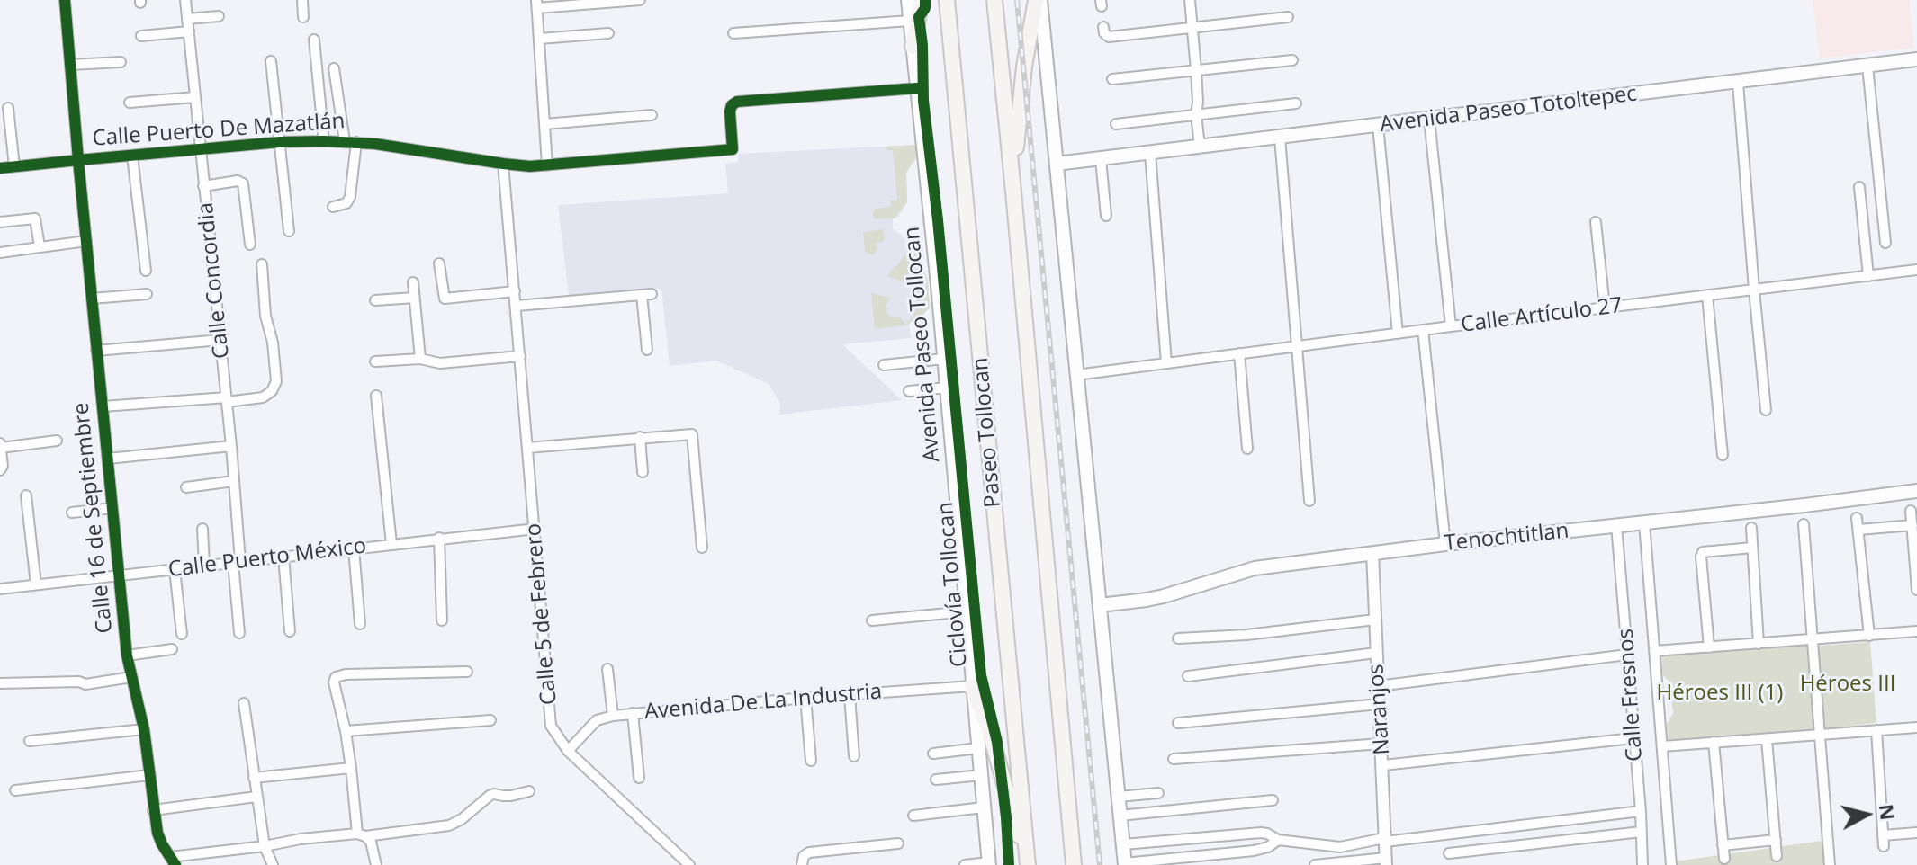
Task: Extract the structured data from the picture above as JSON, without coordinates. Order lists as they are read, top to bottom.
{
  "streets": {
    "highway": ["Paseo Tollocan"],
    "main road": ["Avenida Paseo Totoltepec", "Avenida Paseo Tollocan", "Tenochtitlan"],
    "street": [
      "Calle Puerto De Mazatlán",
      "Calle Concordia",
      "Calle Artículo 27",
      "Calle 16 de Septiembre",
      "Calle Puerto México",
      "Calle 5 de Febrero",
      "Calle Fresnos",
      "Avenida De La Industria",
      "Naranjos"
    ],
    "cycle path": ["Ciclovía Tollocan"]
  },
  "crossings": [
    ["Calle Puerto De Mazatlán", "Calle Concordia"],
    ["Calle Puerto De Mazatlán", "Avenida Paseo Tollocan"],
    ["Calle Puerto De Mazatlán", "Calle 16 de Septiembre"],
    ["Calle Puerto De Mazatlán", "Calle 5 de Febrero"],
    ["Calle Concordia", "Calle Puerto México"],
    ["Avenida Paseo Tollocan", "Avenida De La Industria"],
    ["Calle 16 de Septiembre", "Calle Puerto México"],
    ["Tenochtitlan", "Calle Fresnos"],
    ["Tenochtitlan", "Naranjos"],
    ["Calle Puerto México", "Calle 5 de Febrero"],
    ["Calle 5 de Febrero", "Avenida De La Industria"]
  ],
  "parks": ["Héroes III", "Héroes III (1)"],
  "north": "right"
}
